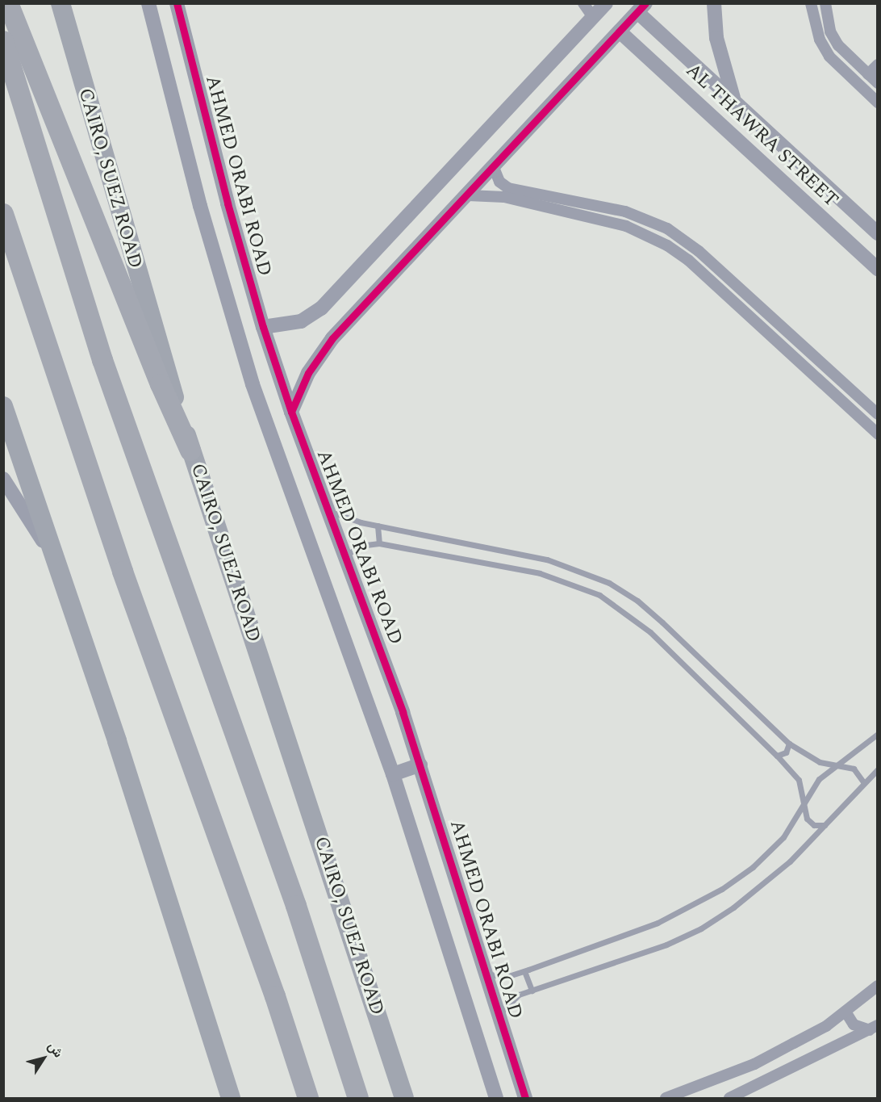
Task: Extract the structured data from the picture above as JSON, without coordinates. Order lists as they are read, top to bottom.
{
  "streets": {
    "highway": ["CAIRO, SUEZ ROAD"],
    "street": ["AL THAWRA STREET", "AHMED ORABI ROAD"]
  },
  "north": "top right"
}
